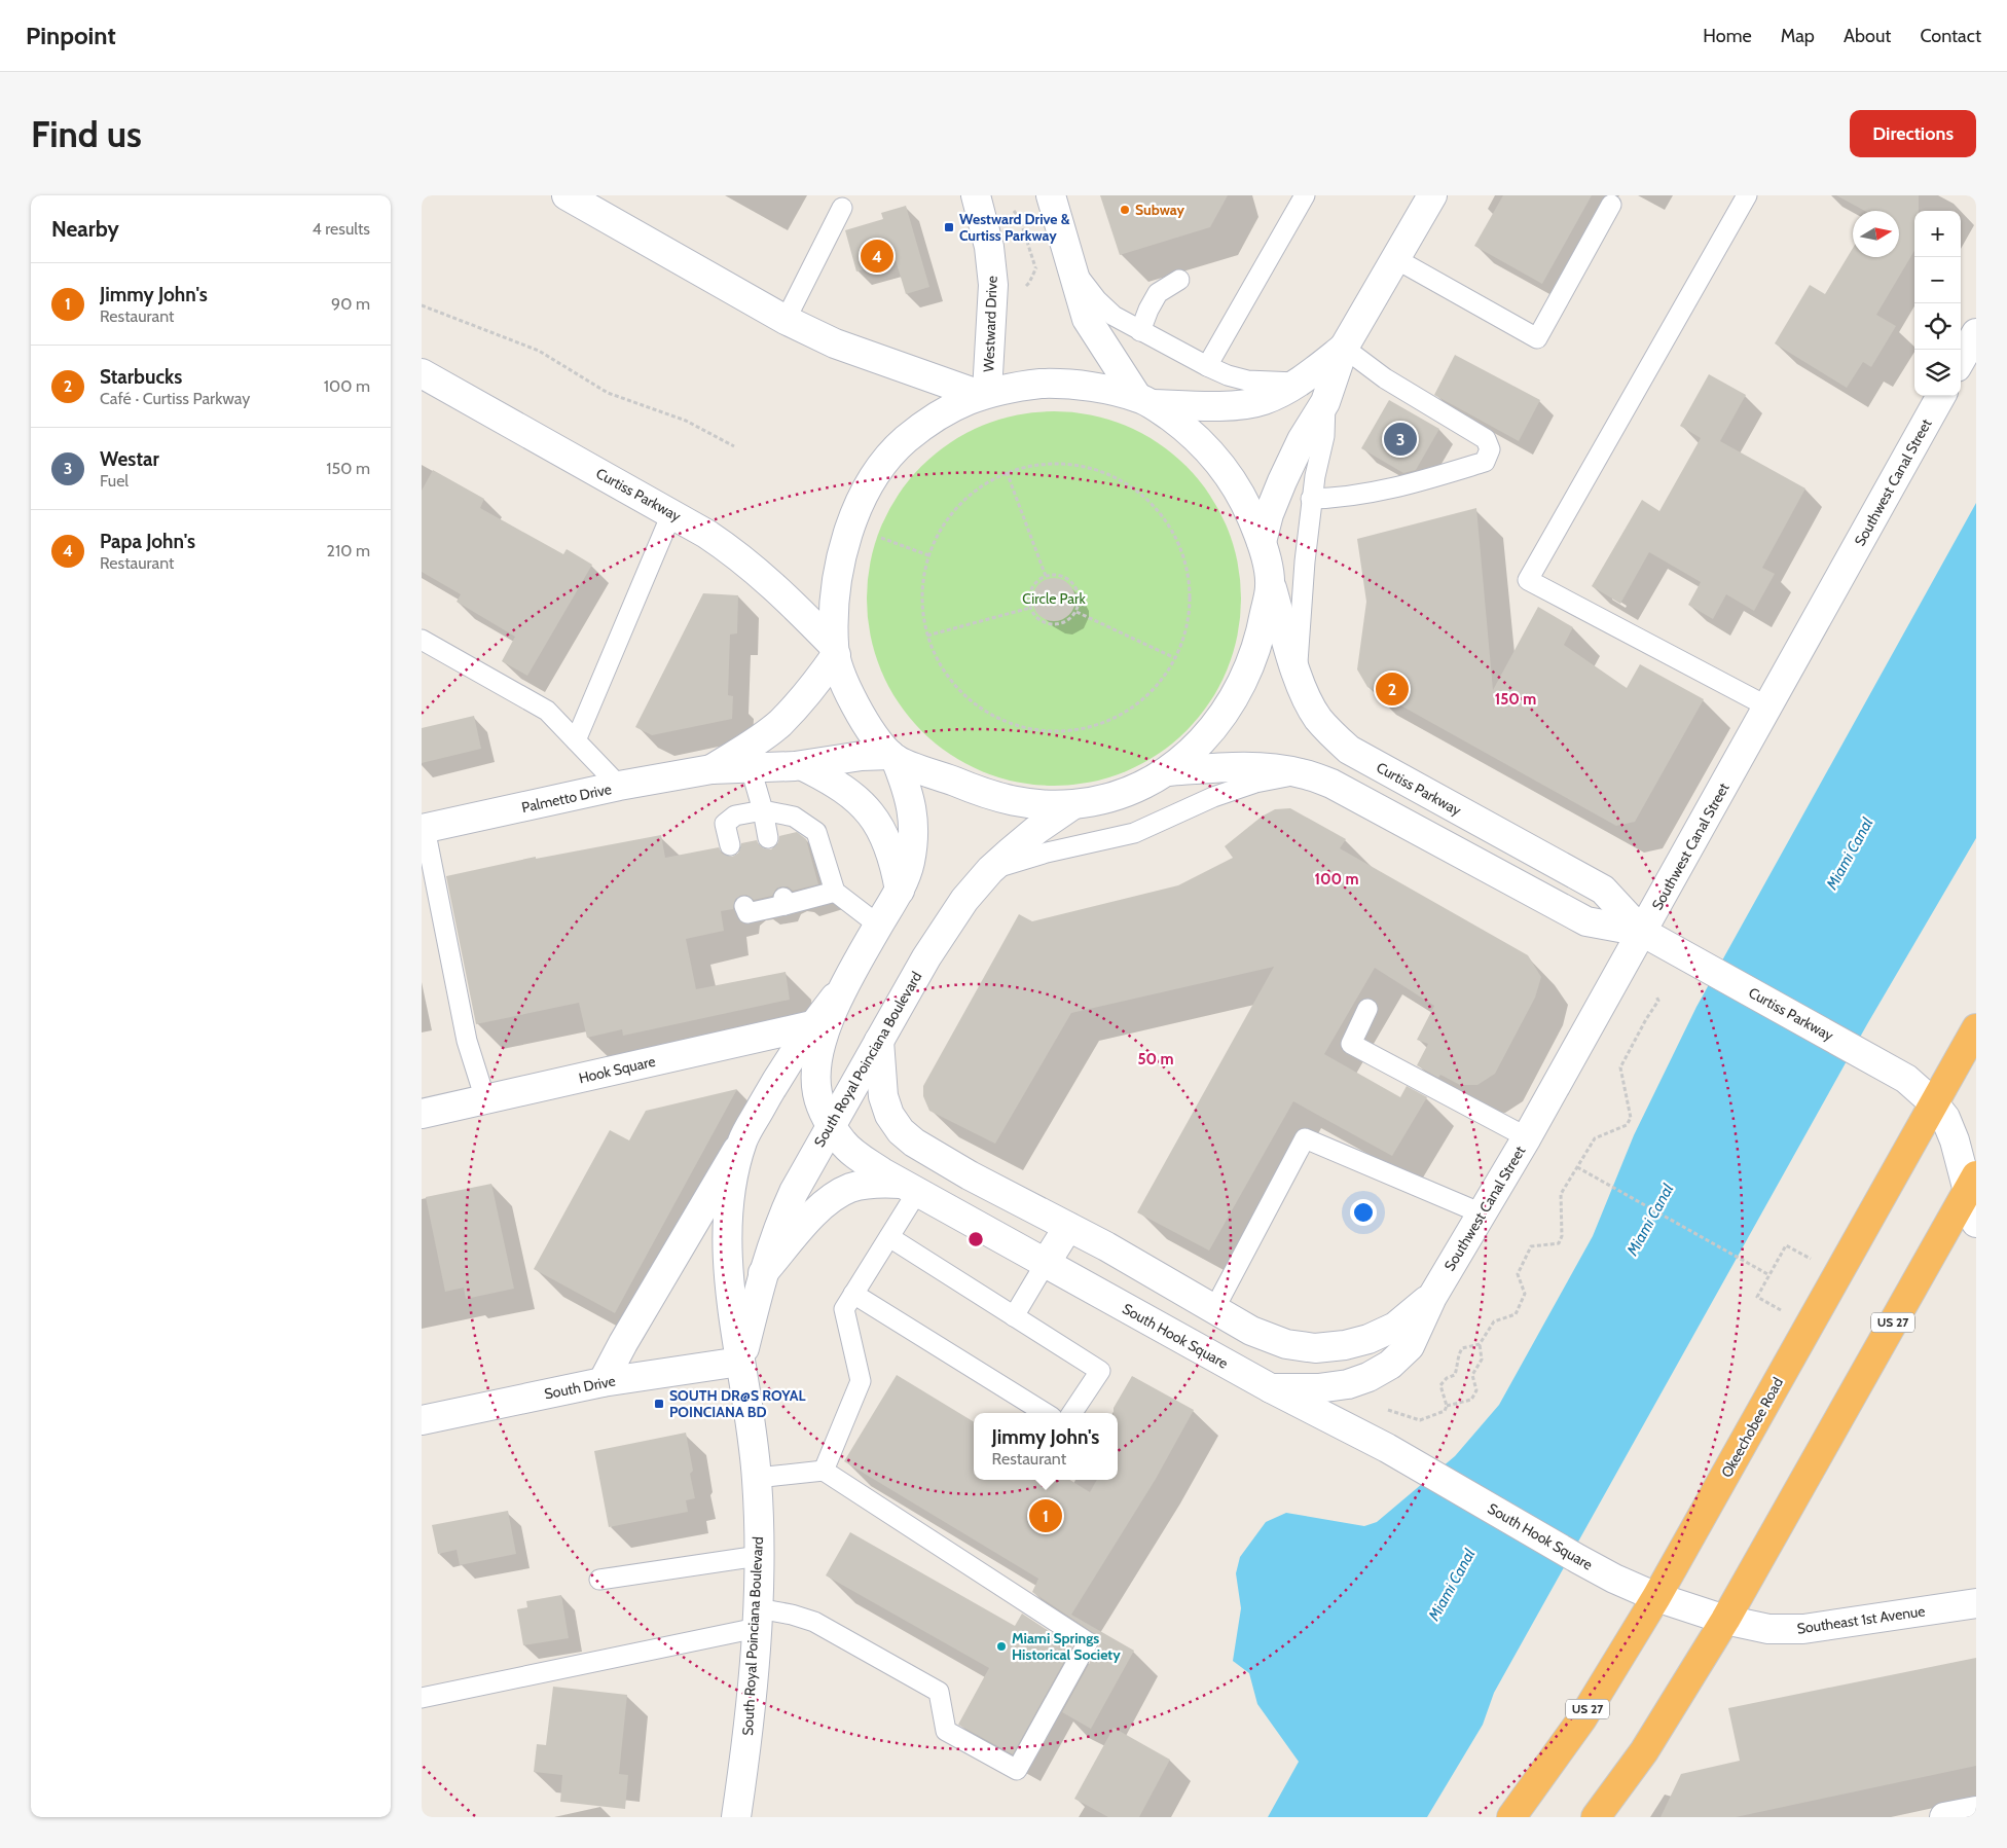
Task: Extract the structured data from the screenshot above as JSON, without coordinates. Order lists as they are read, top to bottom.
{
  "streets": {
    "highway": ["US 27", "Okeechobee Road"],
    "street": [
      "Westward Drive",
      "Southwest Canal Street",
      "Curtiss Parkway",
      "Palmetto Drive",
      "South Royal Poinciana Boulevard",
      "Hook Square",
      "South Hook Square",
      "South Drive",
      "Southeast 1st Avenue"
    ]
  },
  "crossings": [
    ["Southwest Canal Street", "Curtiss Parkway"],
    ["Southwest Canal Street", "South Hook Square"],
    ["Curtiss Parkway", "Palmetto Drive"],
    ["Curtiss Parkway", "South Royal Poinciana Boulevard"],
    ["Curtiss Parkway", "US 27"],
    ["Curtiss Parkway", "Okeechobee Road"],
    ["Palmetto Drive", "South Royal Poinciana Boulevard"],
    ["South Royal Poinciana Boulevard", "Hook Square"],
    ["South Royal Poinciana Boulevard", "South Hook Square"],
    ["South Royal Poinciana Boulevard", "South Drive"],
    ["US 27", "Southeast 1st Avenue"],
    ["South Hook Square", "Okeechobee Road"],
    ["South Hook Square", "Southeast 1st Avenue"],
    ["Okeechobee Road", "Southeast 1st Avenue"]
  ],
  "water": ["Miami Canal"],
  "parks": ["Circle Park"],
  "places": {
    "other": ["Subway", "Miami Springs Historical Society"],
    "transit": ["Westward Drive & Curtiss Parkway", "SOUTH DR@S ROYAL POINCIANA BD"]
  },
  "north": "right",
  "page": {
    "header": "Pinpoint",
    "nav": [
      "Home",
      "Map",
      "About",
      "Contact"
    ],
    "buttons": "Directions",
    "title": "Find us",
    "heading": ["Nearby", "4 results"],
    "map_buttons": ["+", "−"],
    "pins": [
      "4",
      "3",
      "2",
      "1"
    ],
    "list": [
      {
        "mark": "1",
        "name": "Jimmy John's",
        "note": "Restaurant",
        "value": "90 m"
      },
      {
        "mark": "2",
        "name": "Starbucks",
        "note": "Café · Curtiss Parkway",
        "value": "100 m"
      },
      {
        "mark": "3",
        "name": "Westar",
        "note": "Fuel",
        "value": "150 m"
      },
      {
        "mark": "4",
        "name": "Papa John's",
        "note": "Restaurant",
        "value": "210 m"
      }
    ],
    "popup": ["Jimmy John's", "Restaurant"]
  },
  "rings": ["150 m", "100 m", "50 m"]
}
